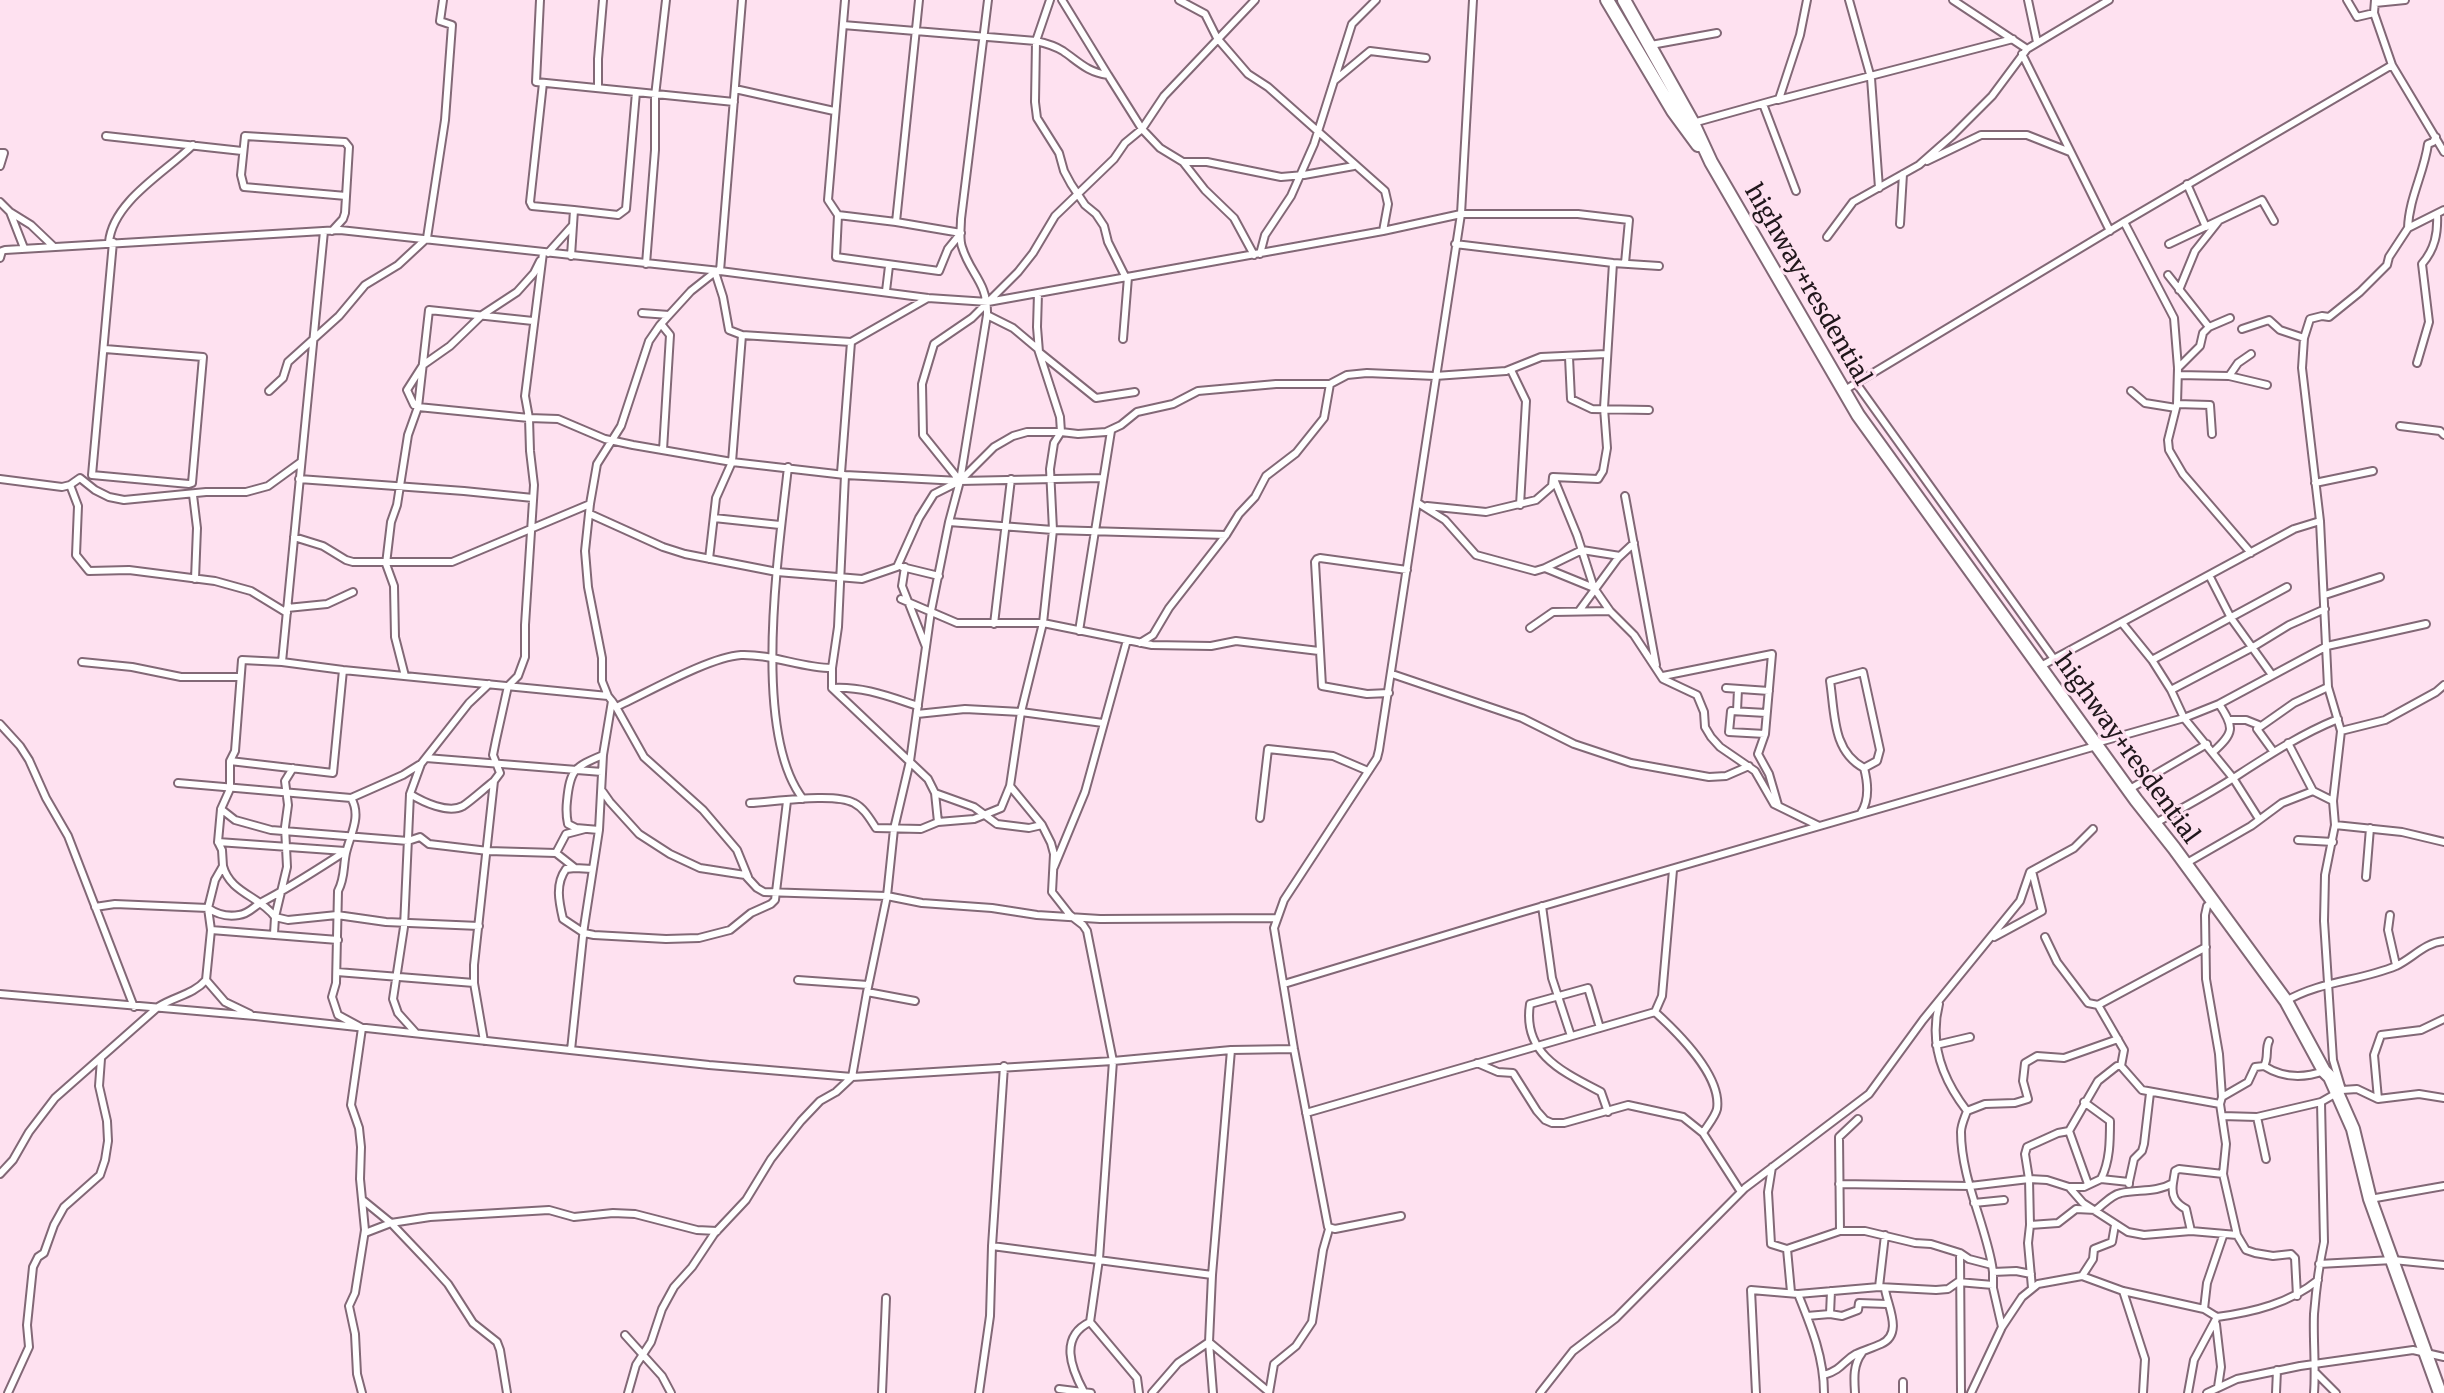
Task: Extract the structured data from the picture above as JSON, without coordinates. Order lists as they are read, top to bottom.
{
  "streets": {
    "highway": ["highway+resdential"]
  }
}
